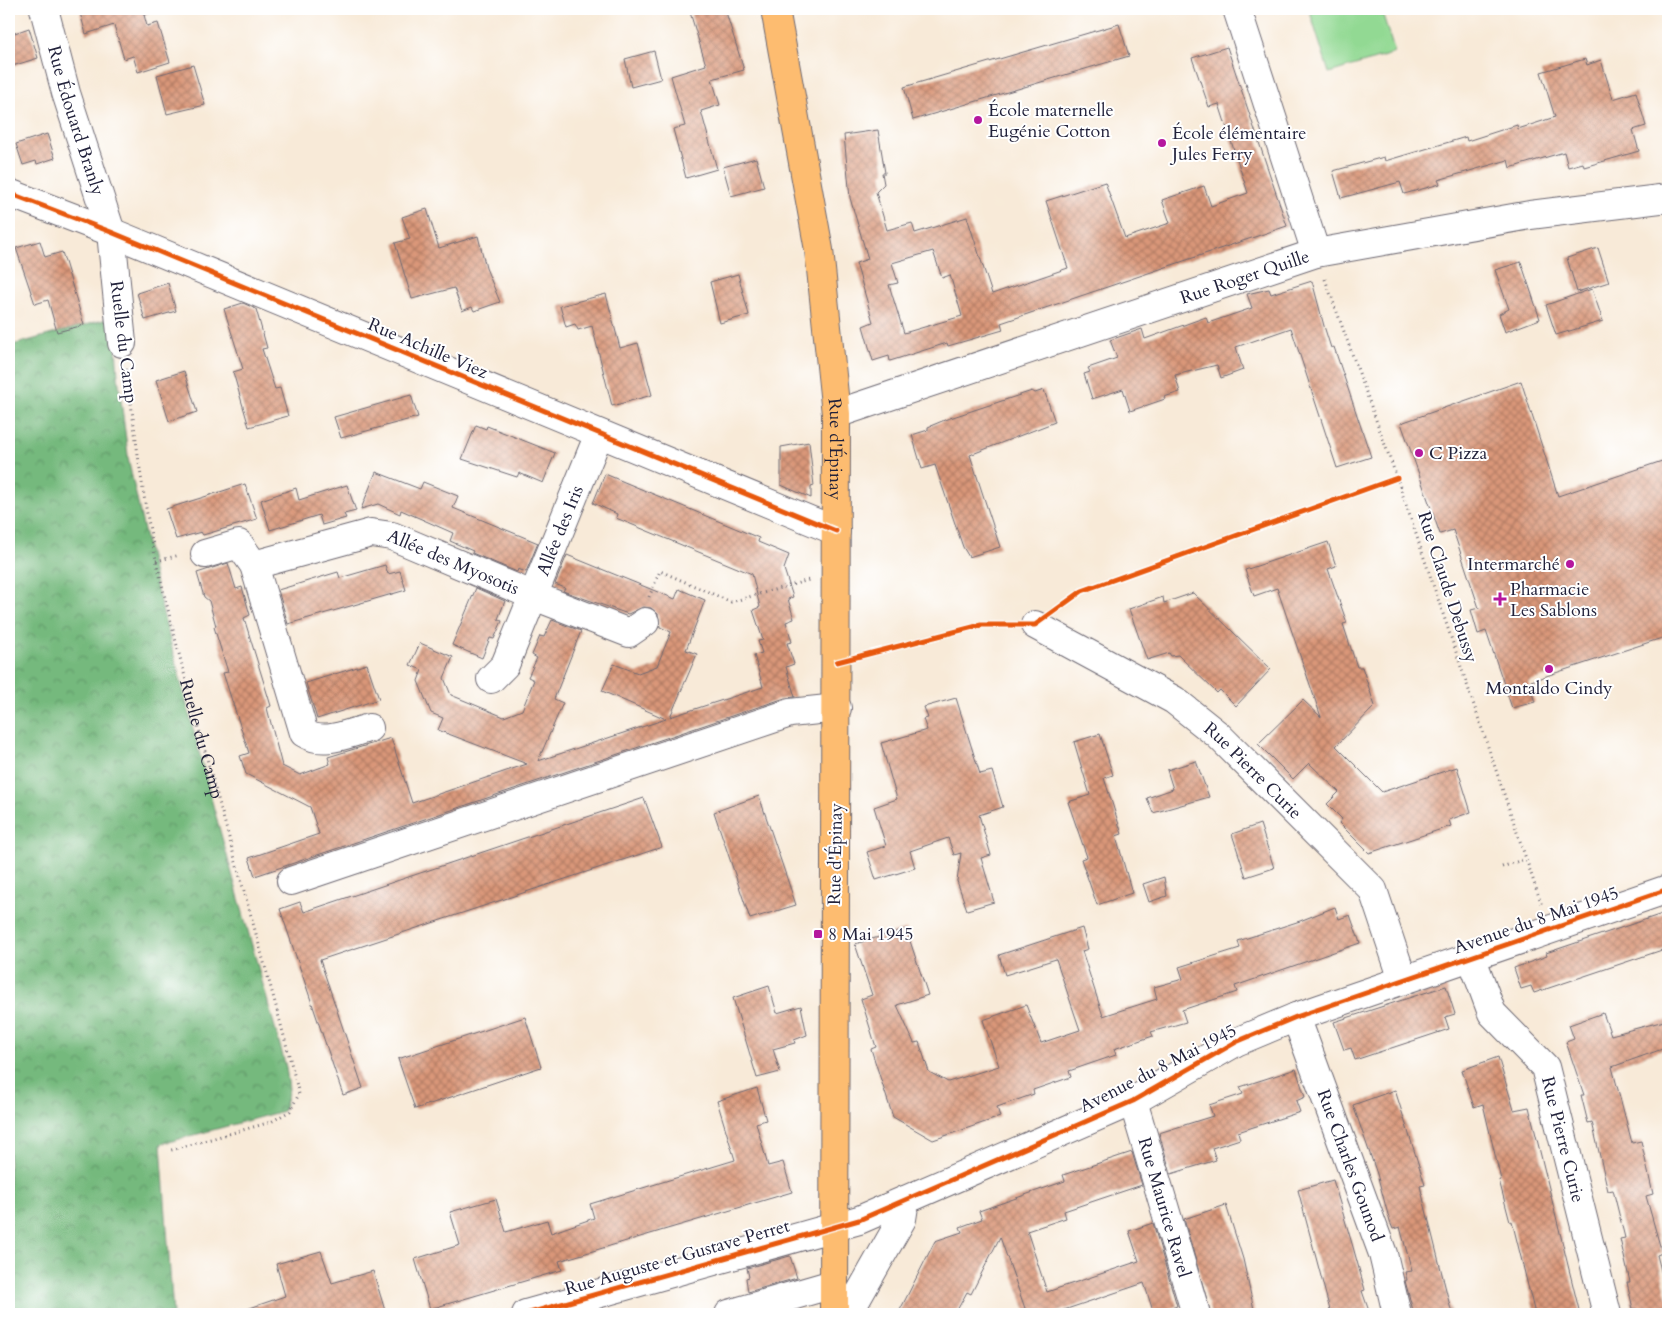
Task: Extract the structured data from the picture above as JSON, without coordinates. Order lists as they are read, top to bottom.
{
  "streets": {
    "main road": ["Rue d'Épinay"],
    "street": [
      "Rue Édouard Branly",
      "Rue Roger Quille",
      "Ruelle du Camp",
      "Rue Achille Viez",
      "Allée des Iris",
      "Allée des Myosotis",
      "Rue Pierre Curie",
      "Avenue du 8 Mai 1945",
      "Rue Charles Gounod",
      "Rue Maurice Ravel",
      "Rue Auguste et Gustave Perret"
    ],
    "path": ["Rue Claude Debussy"]
  },
  "crossings": [
    ["Rue Édouard Branly", "Ruelle du Camp"],
    ["Rue Édouard Branly", "Rue Achille Viez"],
    ["Rue Roger Quille", "Rue d'Épinay"],
    ["Rue Roger Quille", "Rue Claude Debussy"],
    ["Ruelle du Camp", "Rue Achille Viez"],
    ["Rue Achille Viez", "Rue d'Épinay"],
    ["Rue Achille Viez", "Allée des Iris"],
    ["Rue d'Épinay", "Avenue du 8 Mai 1945"],
    ["Rue d'Épinay", "Rue Auguste et Gustave Perret"],
    ["Allée des Iris", "Allée des Myosotis"],
    ["Rue Claude Debussy", "Avenue du 8 Mai 1945"],
    ["Rue Pierre Curie", "Avenue du 8 Mai 1945"],
    ["Avenue du 8 Mai 1945", "Rue Charles Gounod"],
    ["Avenue du 8 Mai 1945", "Rue Maurice Ravel"],
    ["Avenue du 8 Mai 1945", "Rue Auguste et Gustave Perret"]
  ],
  "places": {
    "other": [
      "École maternelle Eugénie Cotton",
      "École élémentaire Jules Ferry",
      "C Pizza",
      "Intermarché",
      "Montaldo Cindy"
    ],
    "health": ["Pharmacie Les Sablons"],
    "transit": ["8 Mai 1945"]
  }
}
